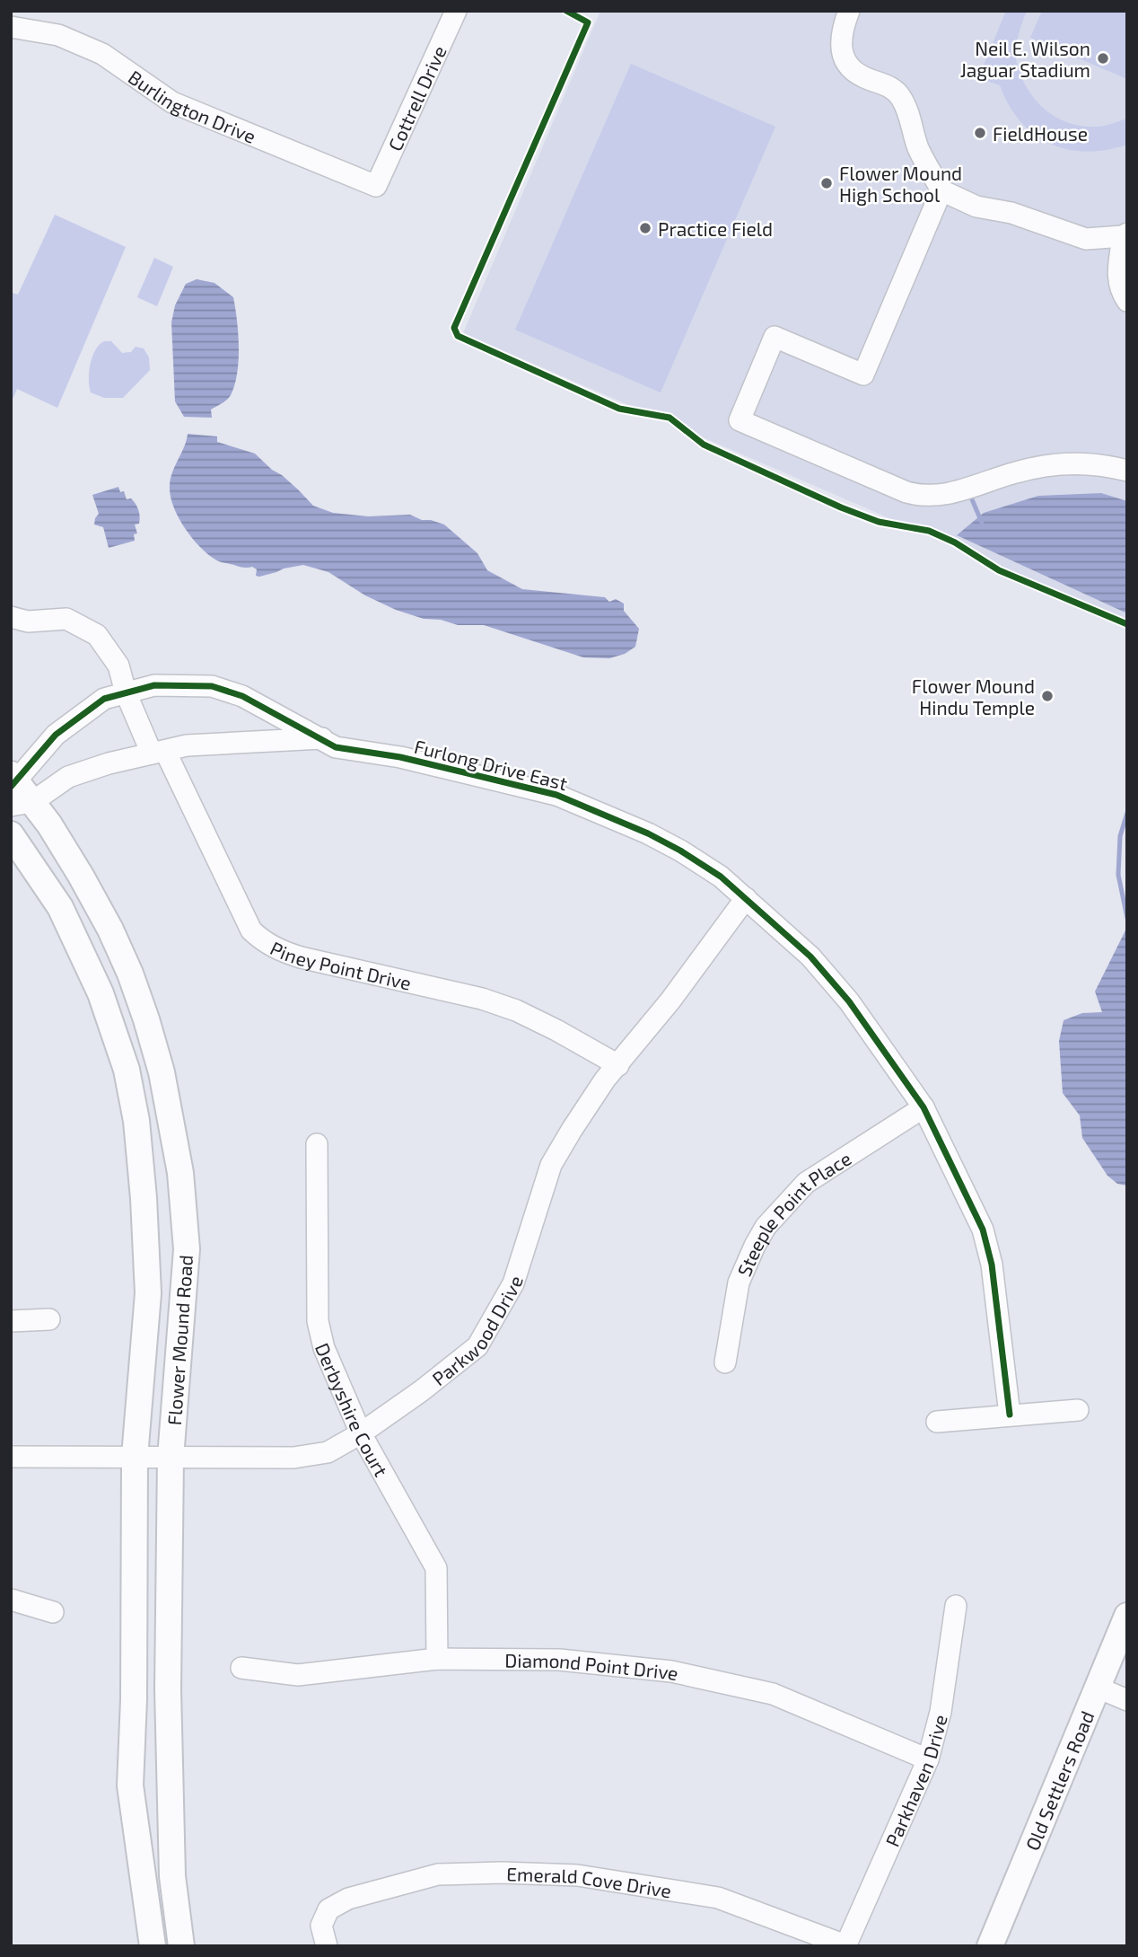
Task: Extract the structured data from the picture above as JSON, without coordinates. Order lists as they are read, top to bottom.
{
  "streets": {
    "main road": ["Flower Mound Road", "Old Settlers Road"],
    "street": [
      "Cottrell Drive",
      "Burlington Drive",
      "Furlong Drive East",
      "Piney Point Drive",
      "Steeple Point Place",
      "Parkwood Drive",
      "Derbyshire Court",
      "Diamond Point Drive",
      "Parkhaven Drive",
      "Emerald Cove Drive"
    ]
  },
  "crossings": [
    ["Cottrell Drive", "Burlington Drive"],
    ["Furlong Drive East", "Piney Point Drive"],
    ["Furlong Drive East", "Steeple Point Place"],
    ["Furlong Drive East", "Parkwood Drive"],
    ["Furlong Drive East", "Flower Mound Road"],
    ["Piney Point Drive", "Parkwood Drive"],
    ["Parkwood Drive", "Flower Mound Road"],
    ["Parkwood Drive", "Derbyshire Court"],
    ["Derbyshire Court", "Diamond Point Drive"],
    ["Diamond Point Drive", "Parkhaven Drive"],
    ["Parkhaven Drive", "Emerald Cove Drive"]
  ],
  "places": [
    "Neil E. Wilson Jaguar Stadium",
    "FieldHouse",
    "Flower Mound High School",
    "Practice Field",
    "Flower Mound Hindu Temple"
  ]
}
